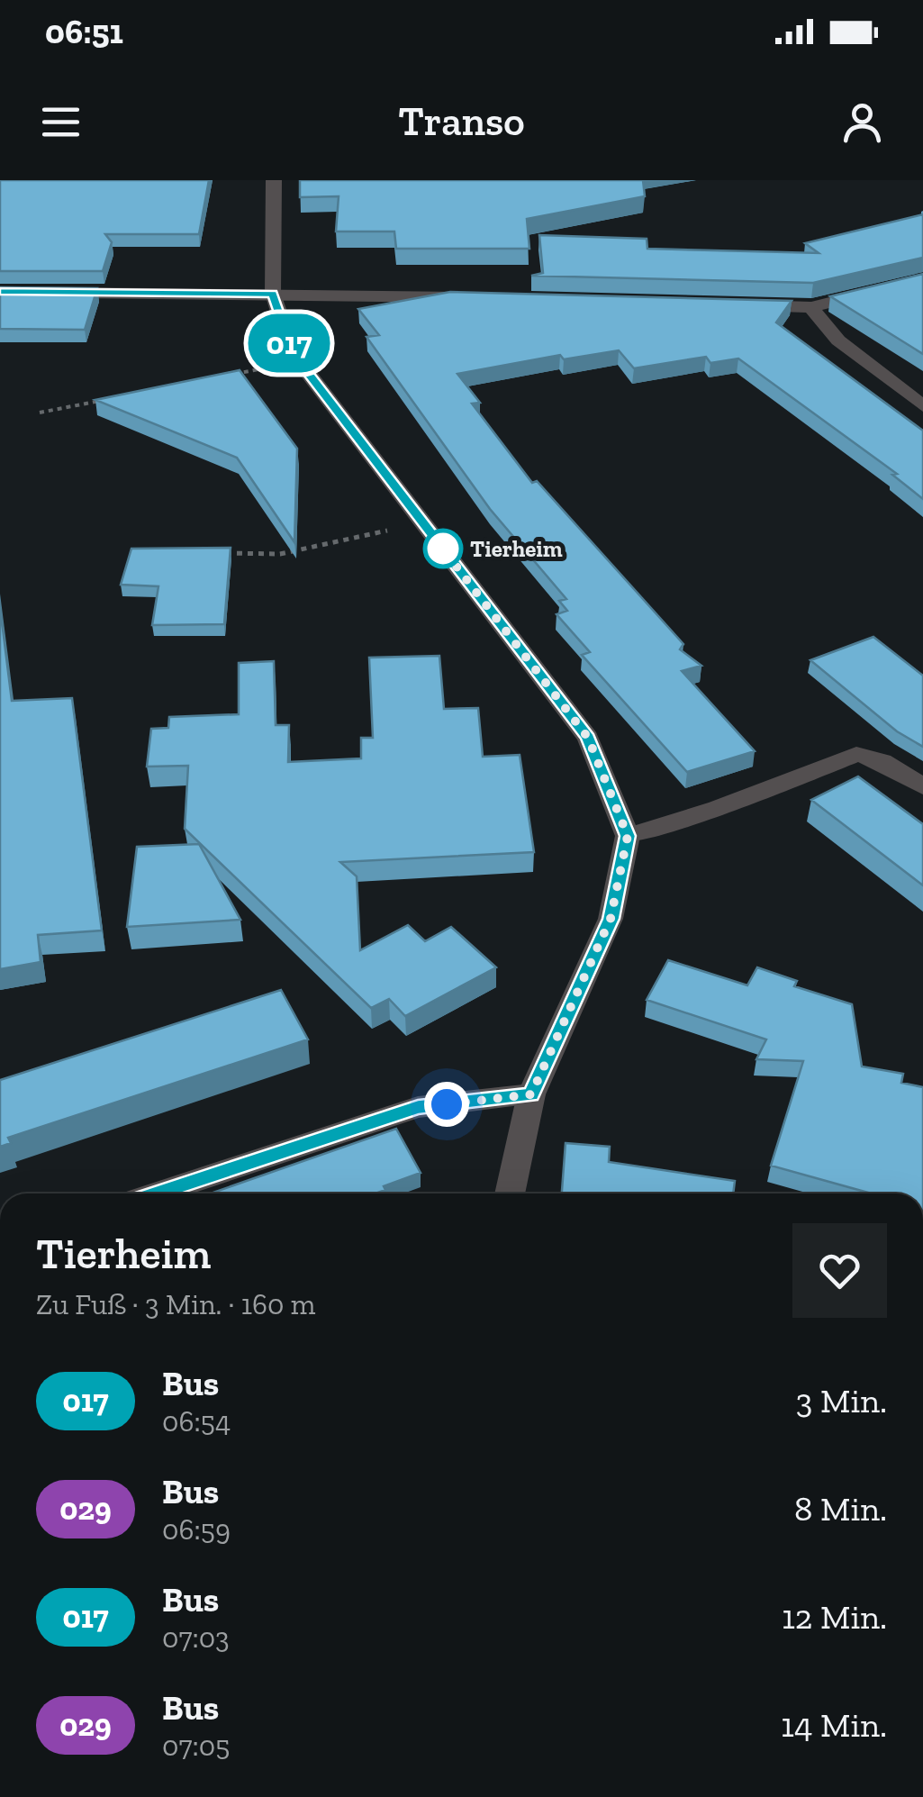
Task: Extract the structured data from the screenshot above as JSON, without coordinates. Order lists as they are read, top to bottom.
{
  "places": ["Tierheim"],
  "lines": ["bus line 017"],
  "page": {
    "status": "06:51",
    "header": "Transo",
    "on_map": "017",
    "heading": ["Tierheim", "Zu Fuß · 3 Min. · 160 m"],
    "list": [
      {
        "mark": "017",
        "name": "Bus",
        "note": "06:54",
        "value": "3 Min."
      },
      {
        "mark": "029",
        "name": "Bus",
        "note": "06:59",
        "value": "8 Min."
      },
      {
        "mark": "017",
        "name": "Bus",
        "note": "07:03",
        "value": "12 Min."
      },
      {
        "mark": "029",
        "name": "Bus",
        "note": "07:05",
        "value": "14 Min."
      }
    ]
  }
}
